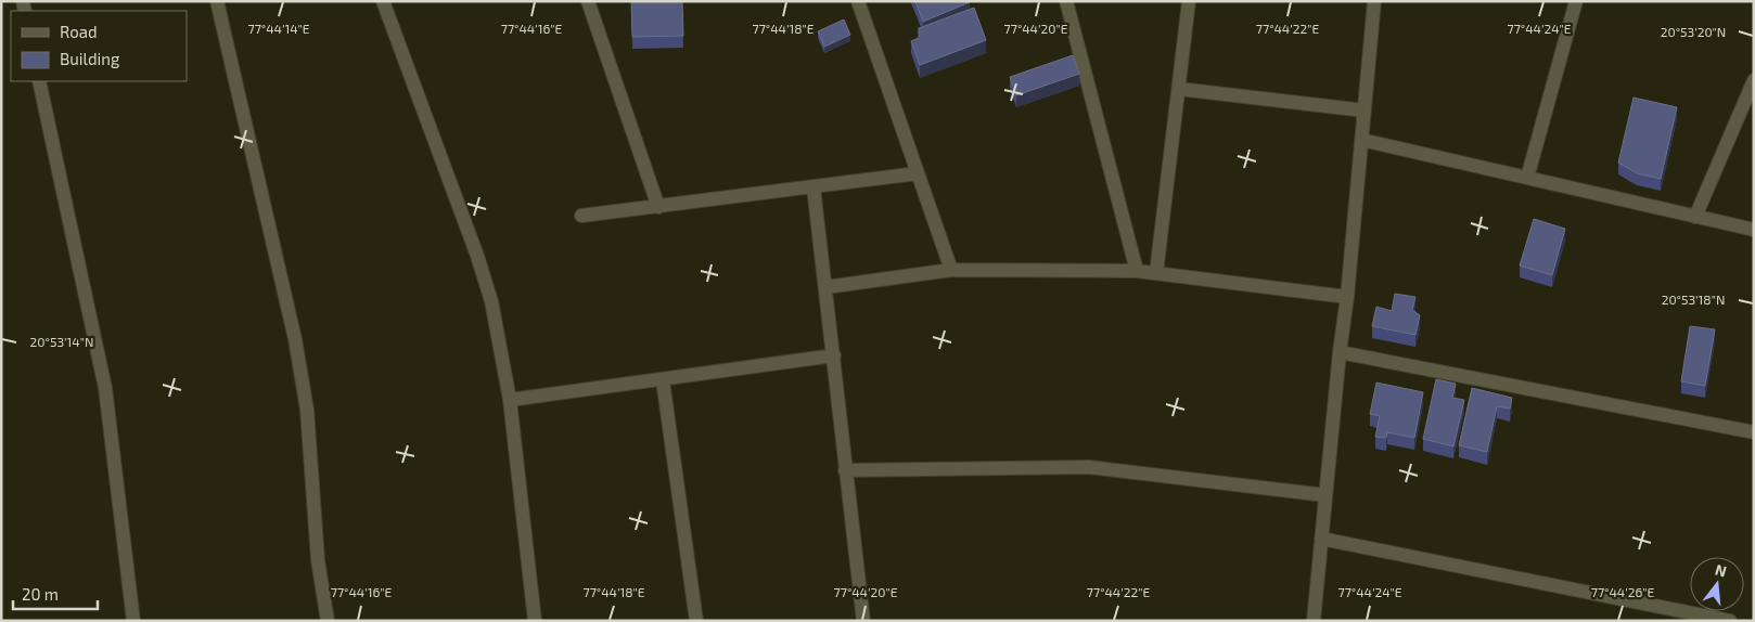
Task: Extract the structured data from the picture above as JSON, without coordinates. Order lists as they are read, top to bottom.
{
  "legend": ["Road", "Building"],
  "scale_bar": "20 m",
  "north": "top",
  "coordinates": [
    "77°44'14\"E",
    "77°44'16\"E",
    "77°44'18\"E",
    "77°44'20\"E",
    "77°44'22\"E",
    "77°44'24\"E",
    "20°53'20\"N",
    "20°53'18\"N",
    "20°53'14\"N",
    "77°44'26\"E"
  ]
}
